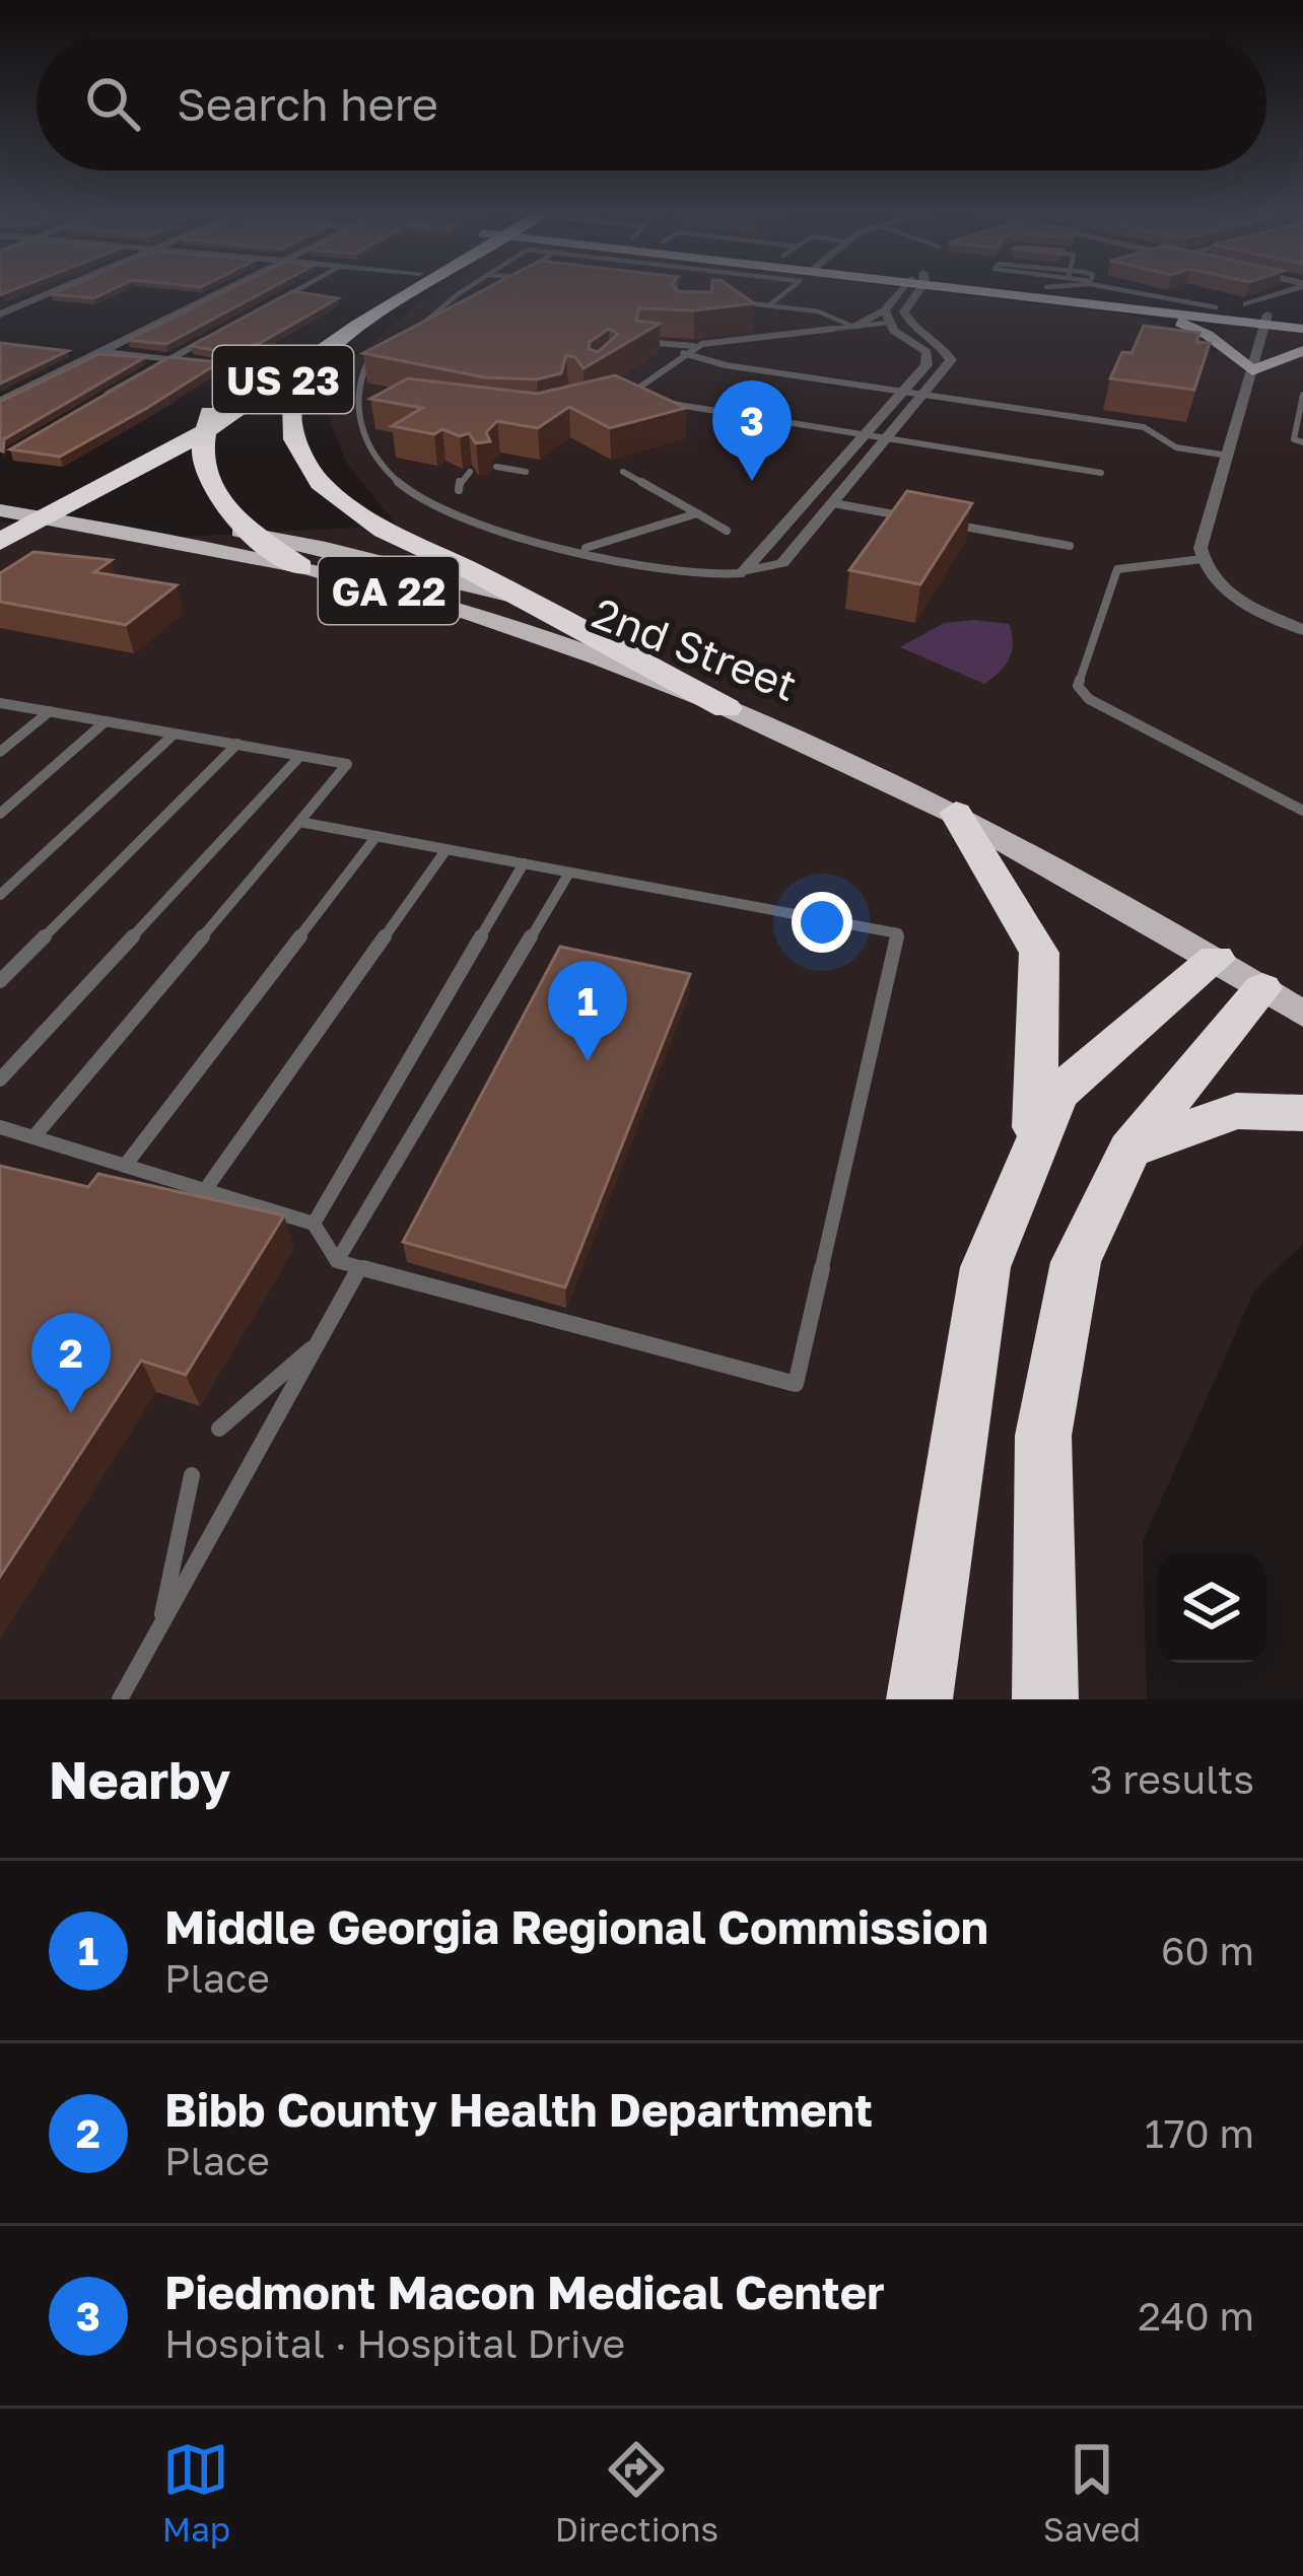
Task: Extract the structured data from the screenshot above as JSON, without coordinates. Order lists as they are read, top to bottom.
{
  "streets": {
    "highway": ["US 23"],
    "main road": ["GA 22", "2nd Street"]
  },
  "crossings": [
    ["US 23", "2nd Street"]
  ],
  "page": {
    "search": "Search here",
    "pins": ["3", "1", "2"],
    "heading": ["Nearby", "3 results"],
    "list": [
      {
        "mark": "1",
        "name": "Middle Georgia Regional Commission",
        "note": "Place",
        "value": "60 m"
      },
      {
        "mark": "2",
        "name": "Bibb County Health Department",
        "note": "Place",
        "value": "170 m"
      },
      {
        "mark": "3",
        "name": "Piedmont Macon Medical Center",
        "note": "Hospital · Hospital Drive",
        "value": "240 m"
      }
    ],
    "nav": ["Map", "Directions", "Saved"]
  }
}
